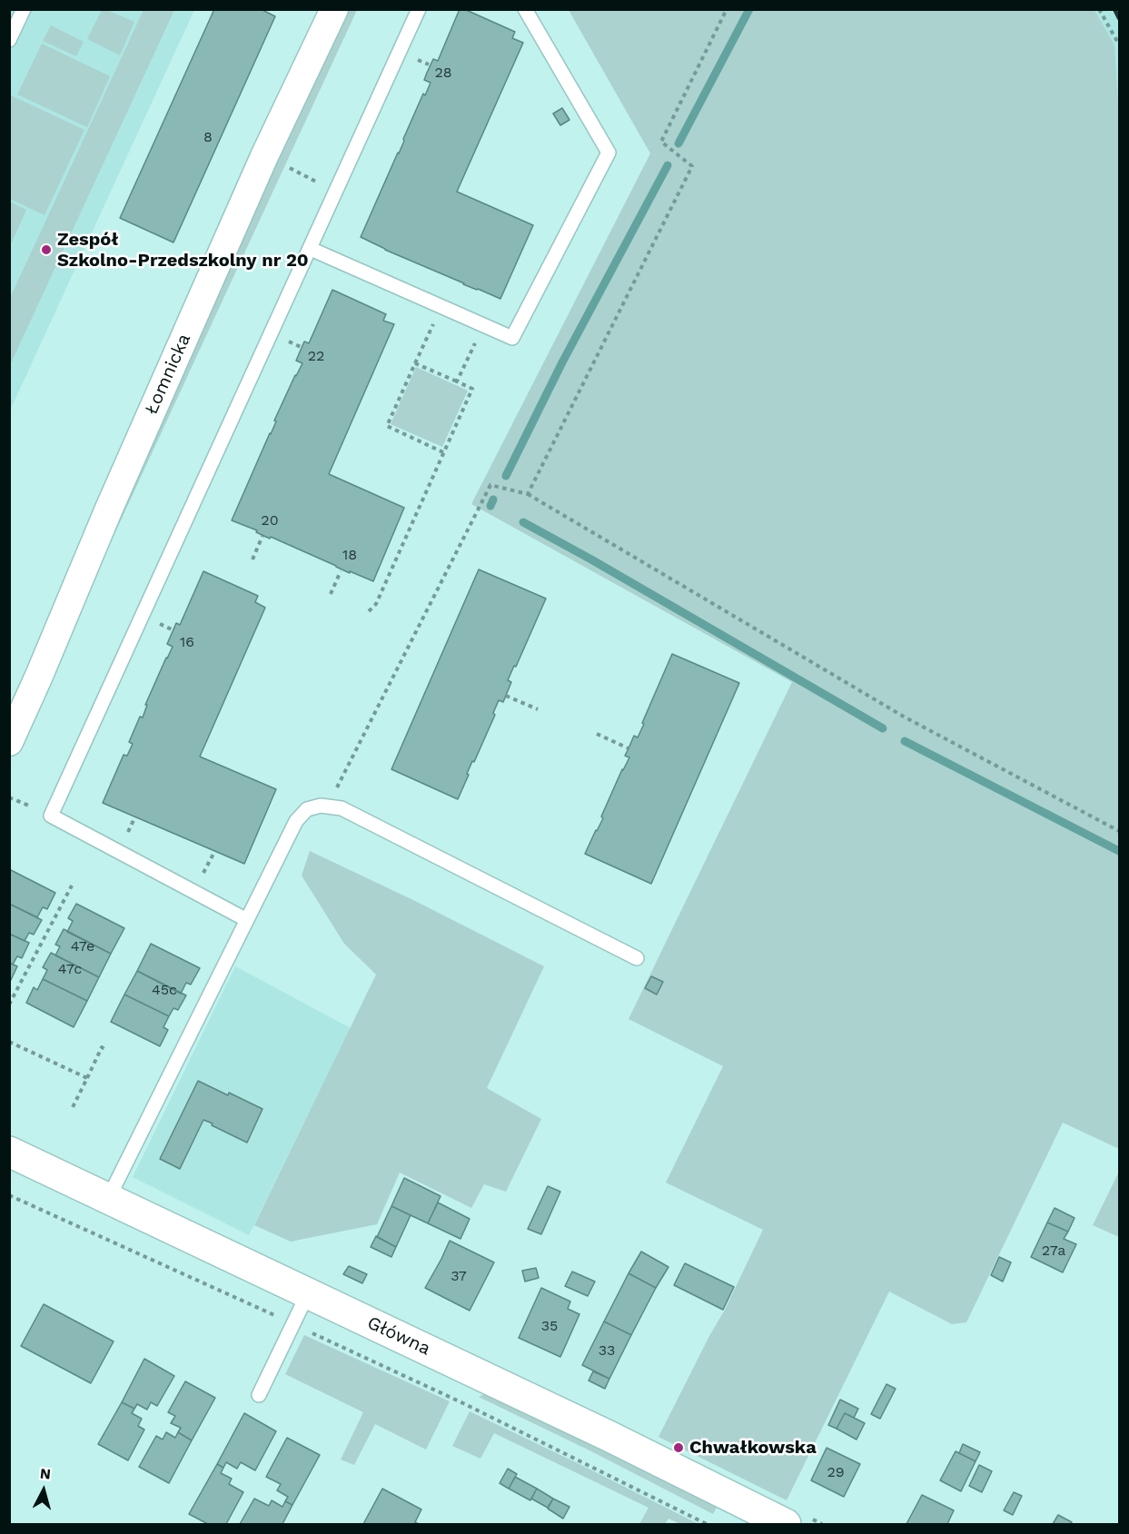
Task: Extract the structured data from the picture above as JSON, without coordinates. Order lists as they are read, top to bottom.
{
  "streets": {
    "street": ["Łomnicka", "Główna"]
  },
  "places": ["Zespół Szkolno-Przedszkolny nr 20", "Chwałkowska"],
  "house_numbers": [
    "28",
    "8",
    "22",
    "20",
    "18",
    "16",
    "47e",
    "47c",
    "45c",
    "27a",
    "37",
    "35",
    "33",
    "29"
  ],
  "north": "top"
}
